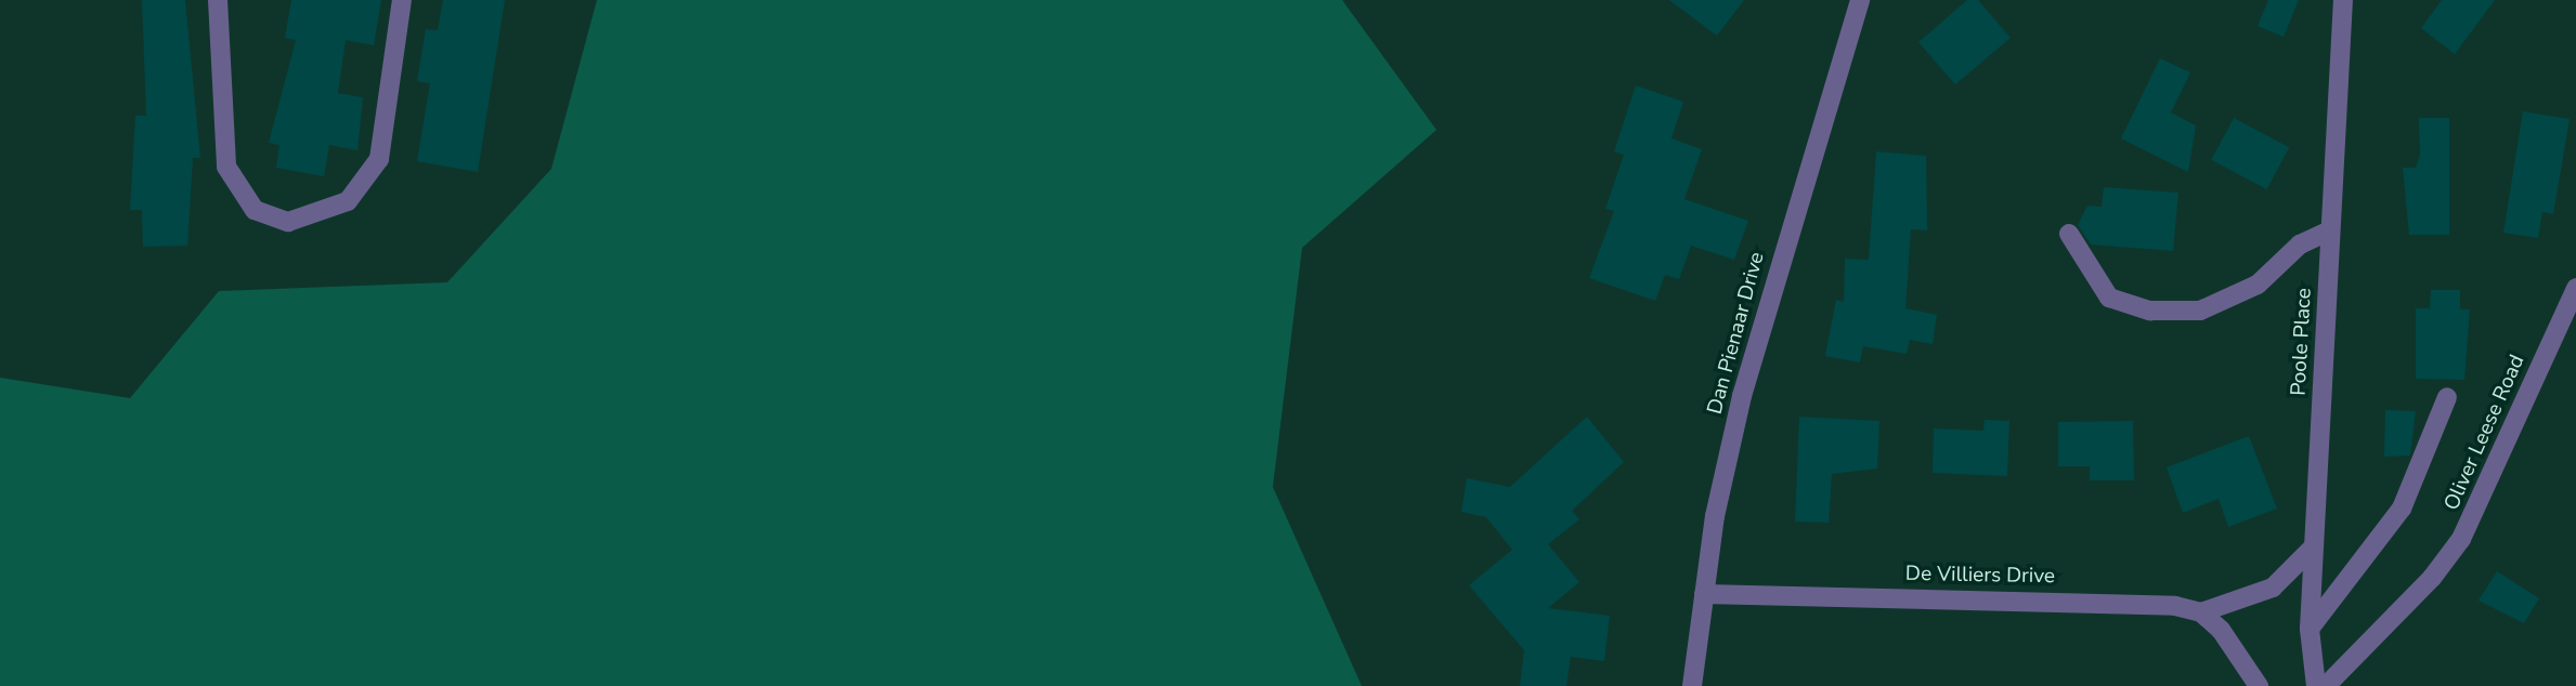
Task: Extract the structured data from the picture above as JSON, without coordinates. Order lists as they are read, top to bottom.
{
  "streets": {
    "street": [
      "Dan Pienaar Drive",
      "Poole Place",
      "Oliver Leese Road",
      "De Villiers Drive"
    ]
  },
  "crossings": [
    ["Dan Pienaar Drive", "De Villiers Drive"]
  ]
}
